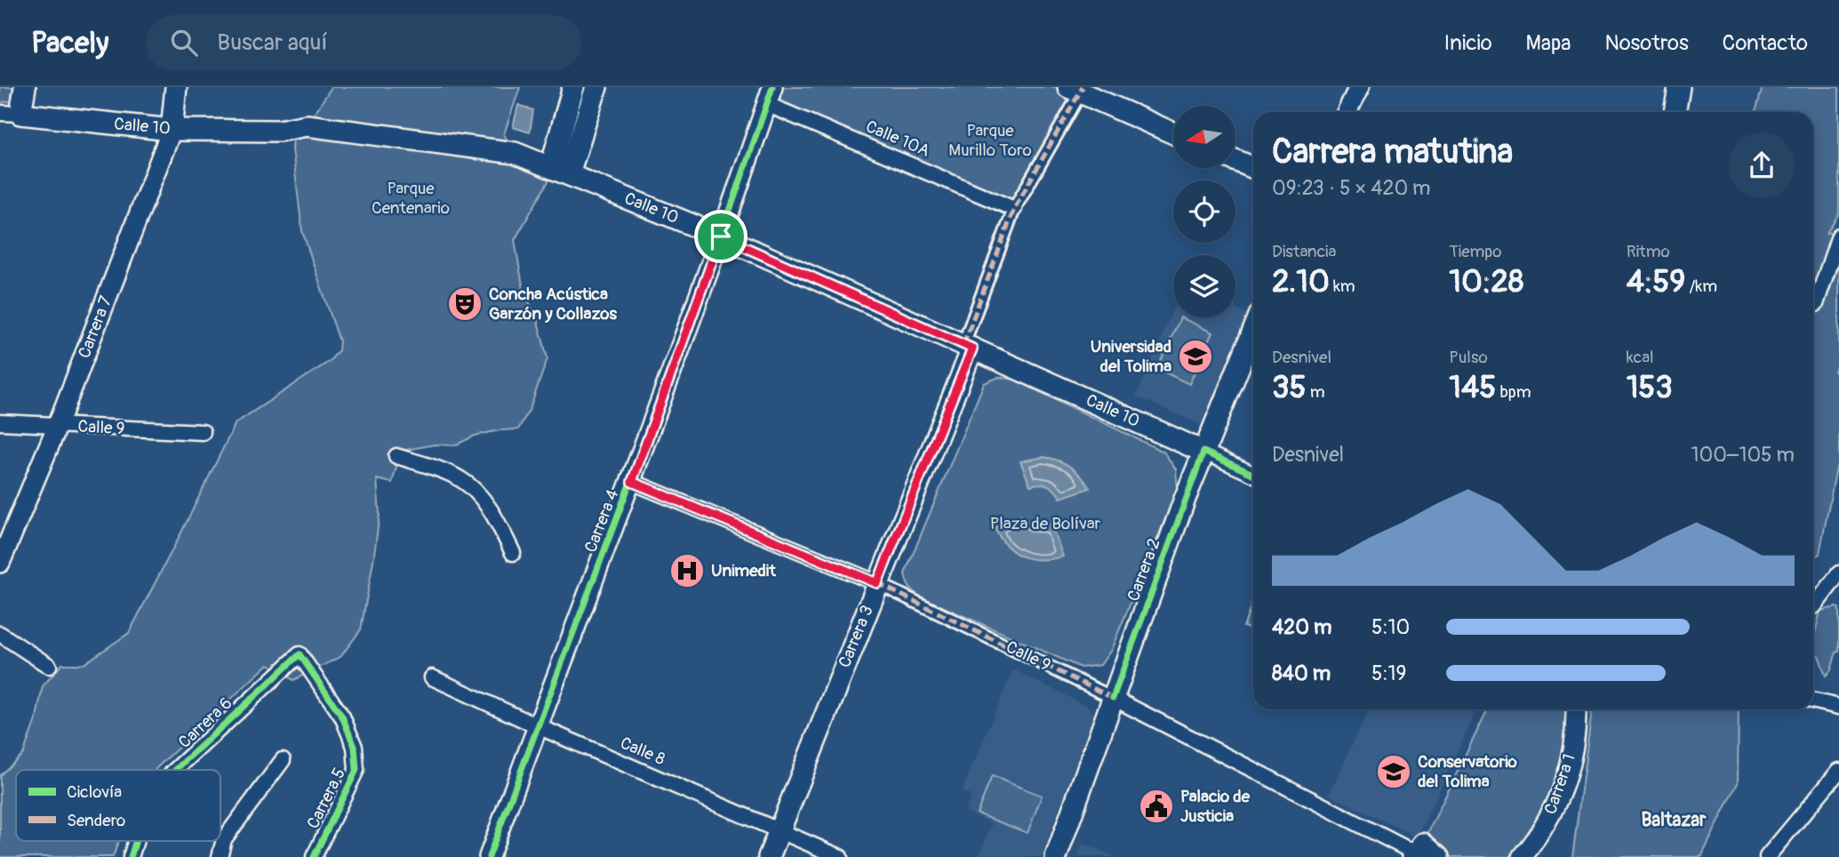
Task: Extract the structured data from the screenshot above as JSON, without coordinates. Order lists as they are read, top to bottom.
{
  "streets": {
    "main road": [
      "Calle 10",
      "Carrera 7",
      "Carrera 2",
      "Carrera 3"
    ],
    "street": [
      "Calle 10A",
      "Calle 9",
      "Carrera 4",
      "Carrera 6",
      "Calle 8",
      "Carrera 1",
      "Carrera 5"
    ]
  },
  "crossings": [
    ["Calle 10", "Carrera 7"],
    ["Calle 10", "Carrera 4"],
    ["Calle 10", "Carrera 2"],
    ["Calle 10", "Carrera 3"],
    ["Calle 10A", "Carrera 4"],
    ["Calle 10A", "Carrera 3"],
    ["Carrera 7", "Calle 9"],
    ["Calle 9", "Carrera 4"],
    ["Calle 9", "Carrera 2"],
    ["Calle 9", "Carrera 3"],
    ["Carrera 4", "Calle 8"],
    ["Carrera 3", "Calle 8"],
    ["Carrera 6", "Carrera 5"]
  ],
  "districts": ["Baltazar"],
  "parks": ["Parque Murillo Toro", "Parque Centenario", "Plaza de Bolívar"],
  "places": {
    "theatre": ["Concha Acústica Garzón y Collazos"],
    "school or university": ["Universidad del Tolima", "Conservatorio del Tolima"],
    "hospital": ["Unimedit"],
    "public building": ["Palacio de Justicia"]
  },
  "legend": ["Ciclovía", "Sendero"],
  "north": "left",
  "page": {
    "header": "Pacely",
    "search": "Buscar aquí",
    "nav": [
      "Inicio",
      "Mapa",
      "Nosotros",
      "Contacto"
    ],
    "heading": ["Carrera matutina", "09:23 · 5 × 420 m"],
    "stats": [
      ["Distancia", "2.10 km"],
      ["Tiempo", "10:28"],
      ["Ritmo", "4:59 /km"],
      ["Desnivel", "35 m"],
      ["Pulso", "145 bpm"],
      ["kcal", "153"]
    ],
    "chart": ["Desnivel", "100–105 m"],
    "list": [
      {
        "name": "420 m",
        "note": "5:10"
      },
      {
        "name": "840 m",
        "note": "5:19"
      }
    ]
  }
}
